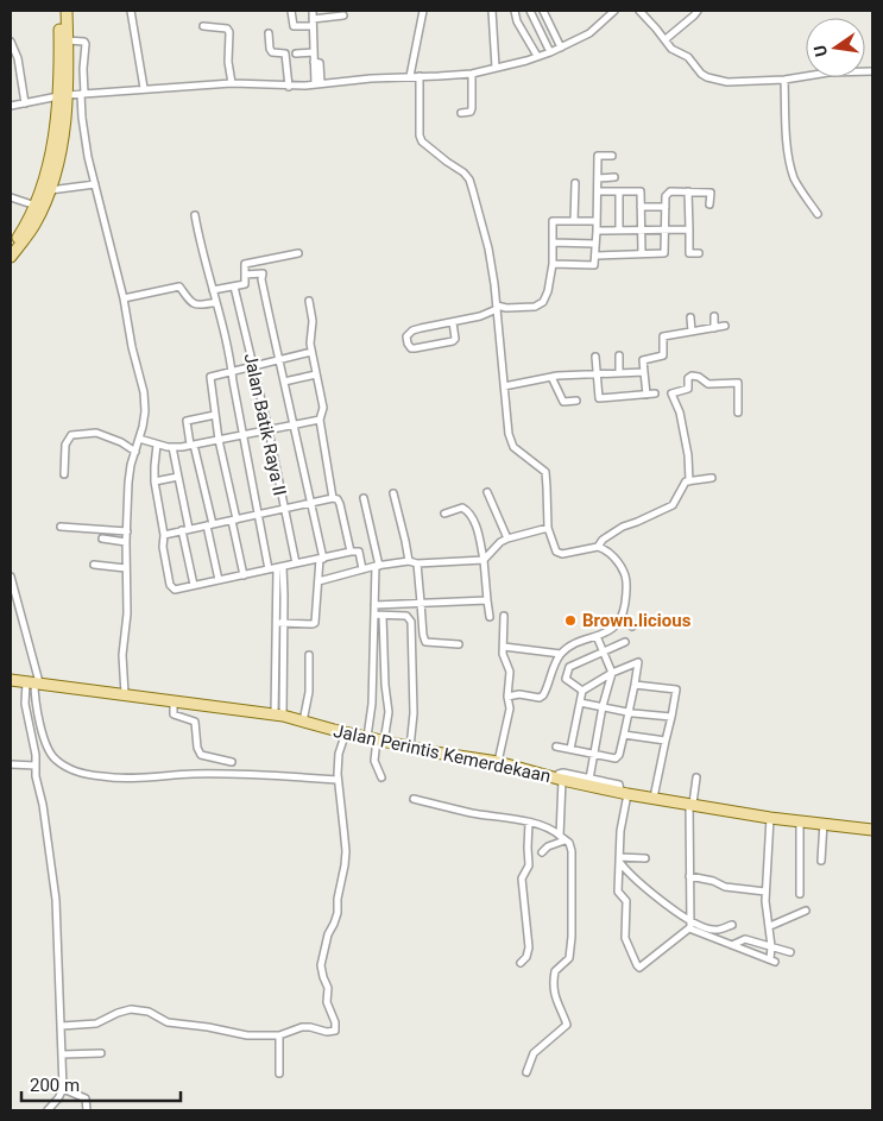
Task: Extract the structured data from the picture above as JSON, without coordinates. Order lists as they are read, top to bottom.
{
  "streets": {
    "main road": ["Jalan Perintis Kemerdekaan"],
    "street": ["Jalan Batik Raya II"]
  },
  "places": ["Brown.licious"],
  "scale_bar": "200 m",
  "north": "left"
}
